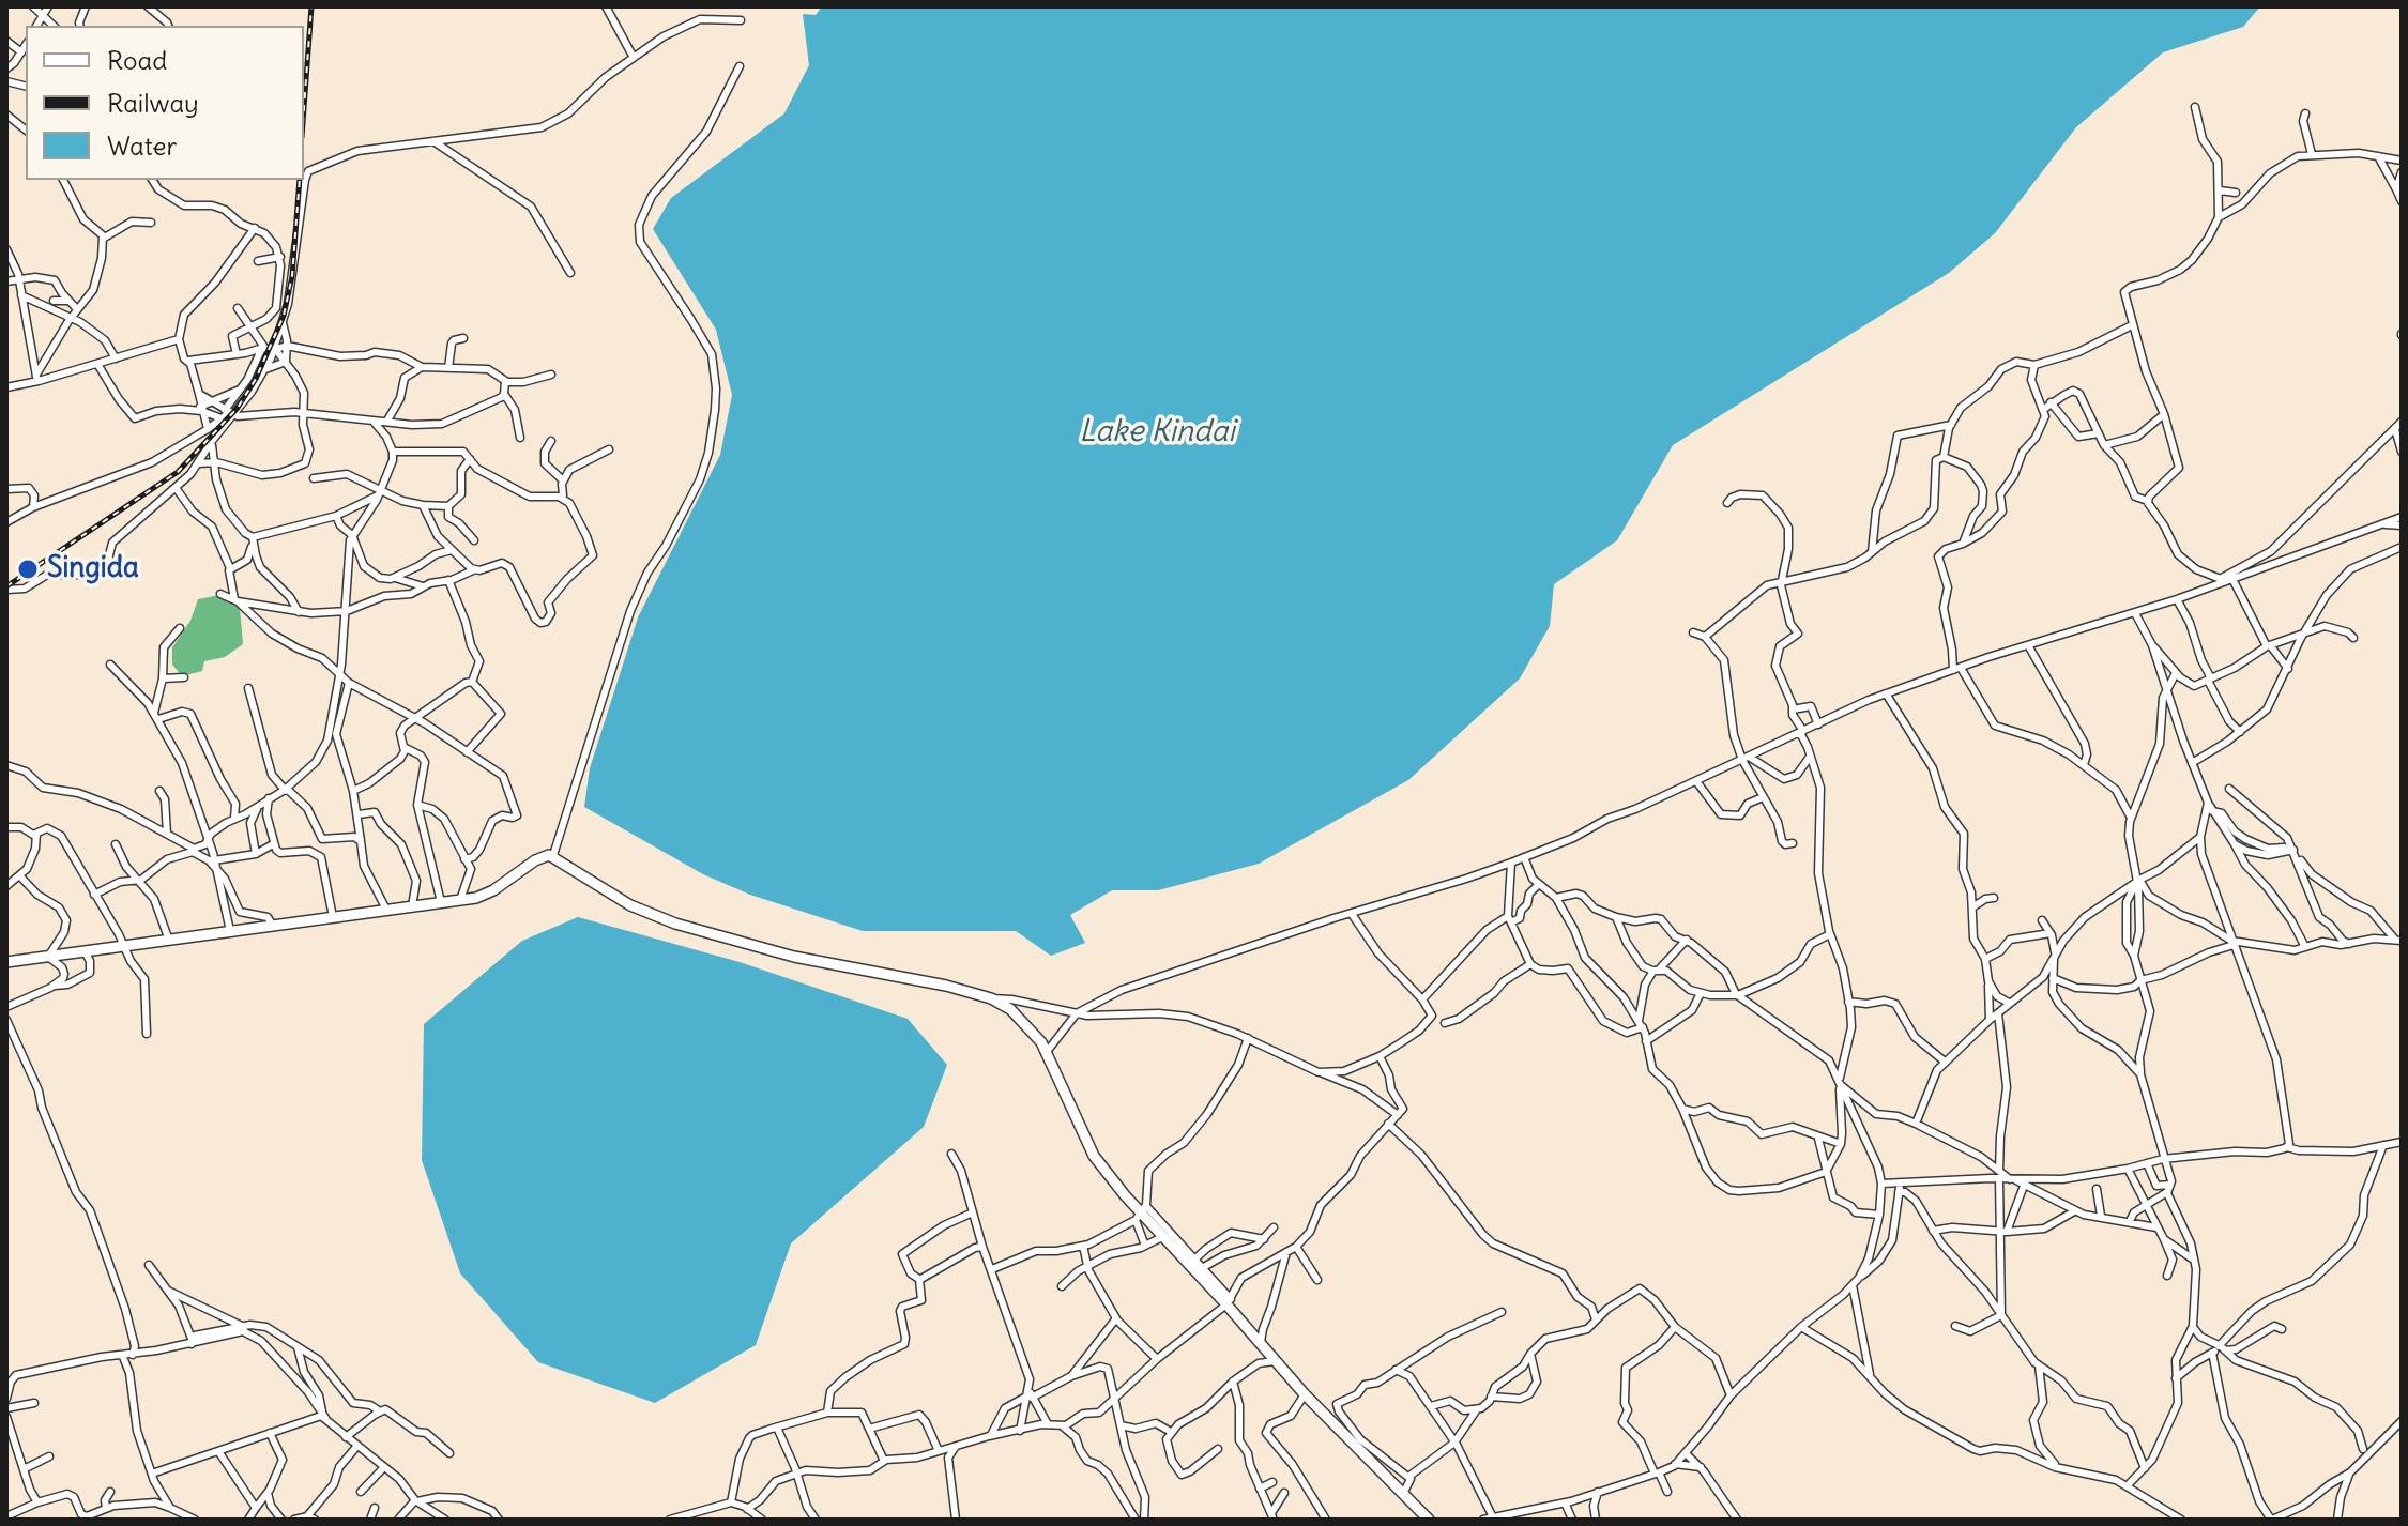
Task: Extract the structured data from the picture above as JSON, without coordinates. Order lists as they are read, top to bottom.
{
  "water": ["Lake Kindai"],
  "places": ["Singida"],
  "legend": ["Road", "Railway", "Water"]
}
